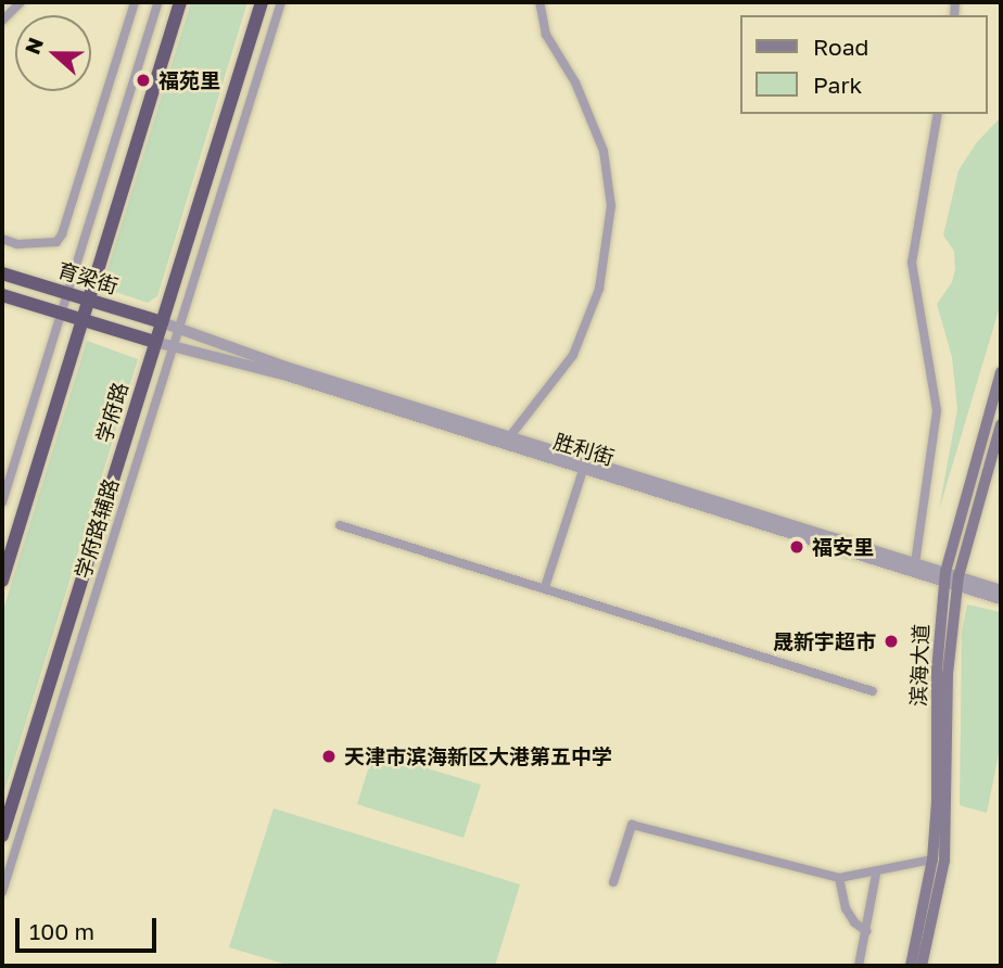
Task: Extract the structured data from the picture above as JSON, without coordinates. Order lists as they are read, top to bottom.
{
  "streets": {
    "highway": ["育梁街", "学府路"],
    "main road": ["滨海大道"],
    "street": ["胜利街", "学府路辅路"]
  },
  "crossings": [
    ["育梁街", "学府路"],
    ["育梁街", "胜利街"],
    ["学府路", "胜利街"],
    ["胜利街", "学府路辅路"],
    ["胜利街", "滨海大道"]
  ],
  "places": [
    "福苑里",
    "福安里",
    "晟新宇超市",
    "天津市滨海新区大港第五中学"
  ],
  "legend": ["Road", "Park"],
  "scale_bar": "100 m",
  "north": "left"
}
